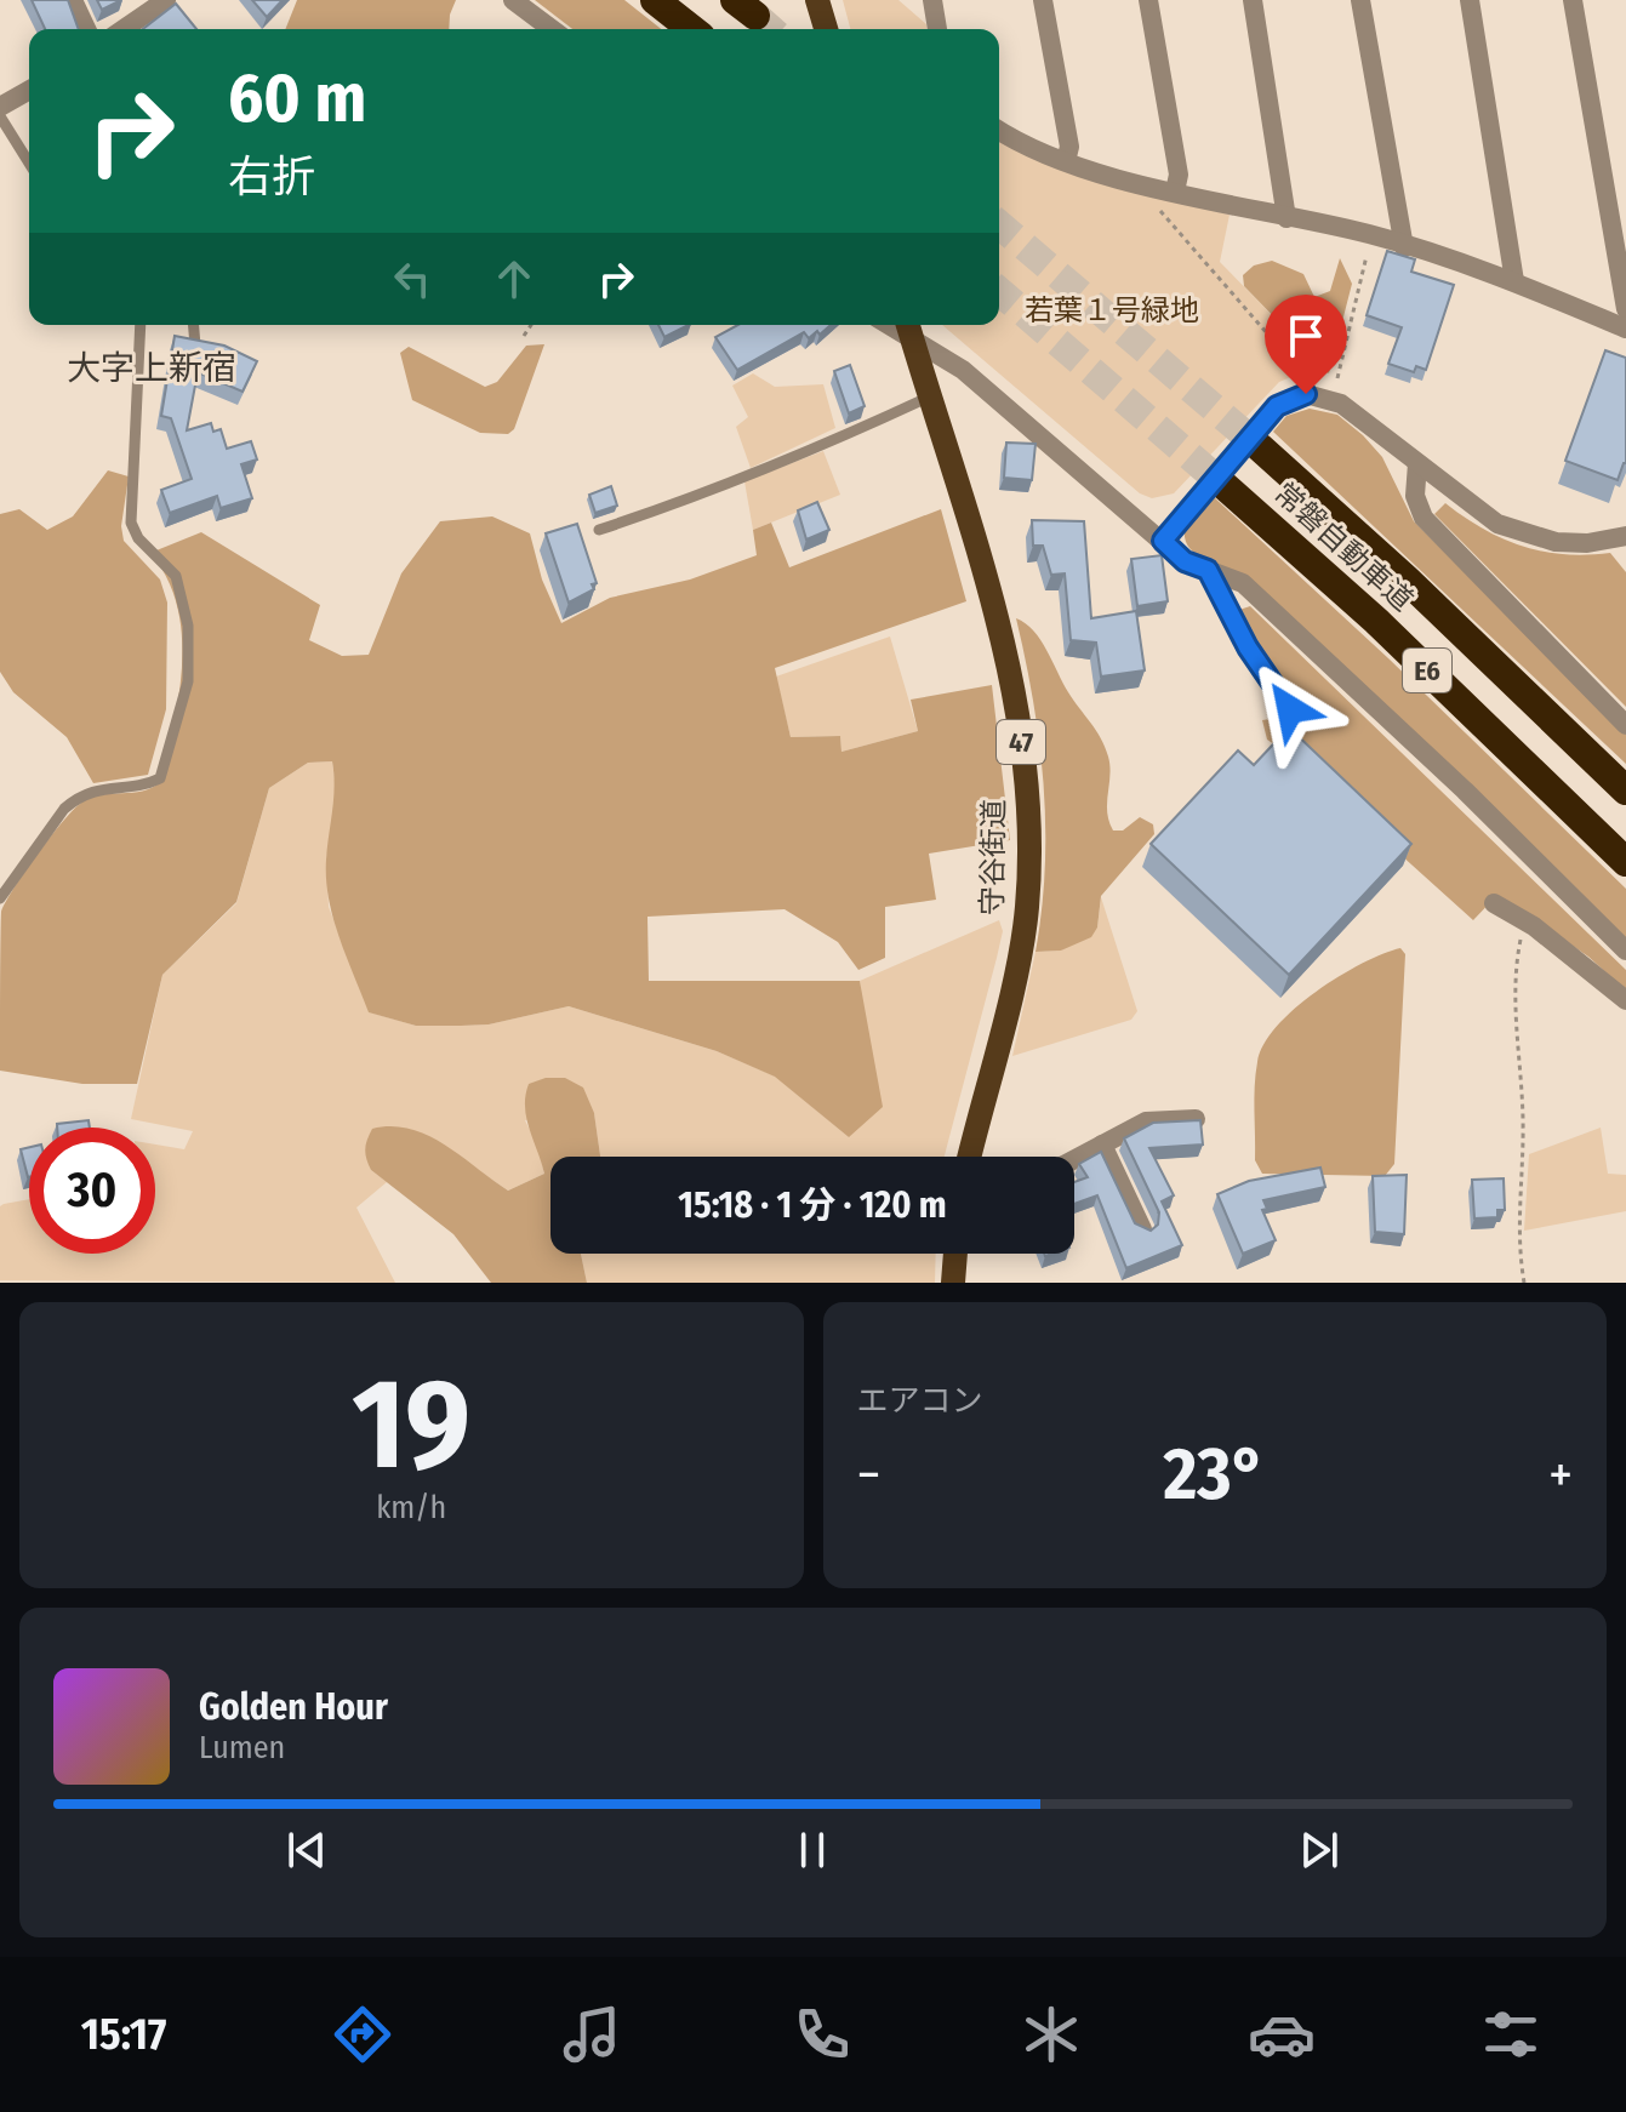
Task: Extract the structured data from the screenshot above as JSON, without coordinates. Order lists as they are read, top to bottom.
{
  "streets": {
    "highway": ["常磐自動車道", "E6"],
    "main road": ["47", "守谷街道"]
  },
  "districts": ["大字上新宿"],
  "parks": ["若葉１号緑地"],
  "page": {
    "turn": ["60 m", "右折"],
    "limit": "30",
    "trip": "15:18 · 1 分 · 120 m",
    "tile": [
      ["19", "km/h"],
      "エアコン"
    ],
    "heat": ["−", "23°", "+"],
    "song": ["Golden Hour", "Lumen"],
    "tabs": "15:17"
  }
}
